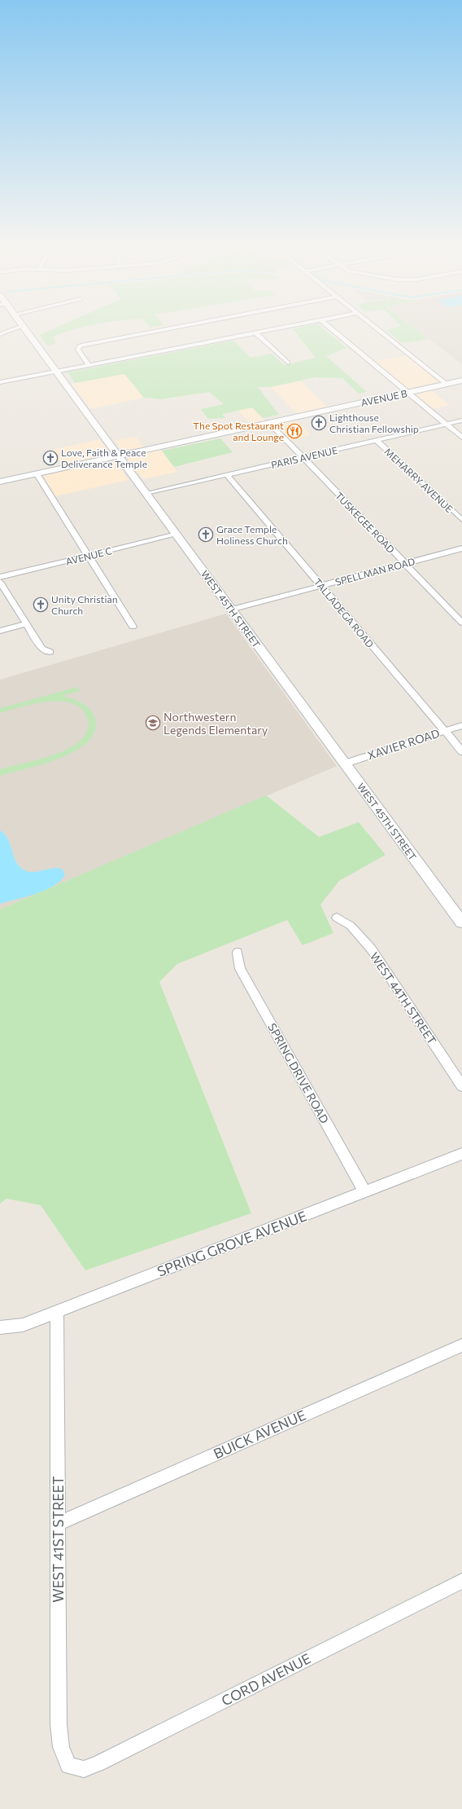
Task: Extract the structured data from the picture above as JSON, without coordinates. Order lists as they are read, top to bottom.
{
  "streets": {
    "street": [
      "AVENUE B",
      "PARIS AVENUE",
      "MEHARRY AVENUE",
      "TUSKEGEE ROAD",
      "AVENUE C",
      "SPELLMAN ROAD",
      "WEST 45TH STREET",
      "TALLADEGA ROAD",
      "XAVIER ROAD",
      "WEST 44TH STREET",
      "SPRING DRIVE ROAD",
      "SPRING GROVE AVENUE",
      "BUICK AVENUE",
      "WEST 41ST STREET",
      "CORD AVENUE"
    ]
  },
  "crossings": [
    ["AVENUE B", "TUSKEGEE ROAD"],
    ["AVENUE B", "WEST 45TH STREET"],
    ["PARIS AVENUE", "MEHARRY AVENUE"],
    ["PARIS AVENUE", "TUSKEGEE ROAD"],
    ["PARIS AVENUE", "WEST 45TH STREET"],
    ["PARIS AVENUE", "TALLADEGA ROAD"],
    ["TUSKEGEE ROAD", "SPELLMAN ROAD"],
    ["AVENUE C", "WEST 45TH STREET"],
    ["SPELLMAN ROAD", "WEST 45TH STREET"],
    ["SPELLMAN ROAD", "TALLADEGA ROAD"],
    ["WEST 45TH STREET", "XAVIER ROAD"],
    ["TALLADEGA ROAD", "XAVIER ROAD"],
    ["SPRING DRIVE ROAD", "SPRING GROVE AVENUE"],
    ["SPRING GROVE AVENUE", "WEST 41ST STREET"],
    ["BUICK AVENUE", "WEST 41ST STREET"],
    ["WEST 41ST STREET", "CORD AVENUE"]
  ],
  "places": {
    "church": [
      "Lighthouse Christian Fellowship",
      "Love, Faith & Peace Deliverance Temple",
      "Grace Temple Holiness Church",
      "Unity Christian Church"
    ],
    "restaurant": ["The Spot Restaurant and Lounge"],
    "school or university": ["Northwestern Legends Elementary"]
  }
}
